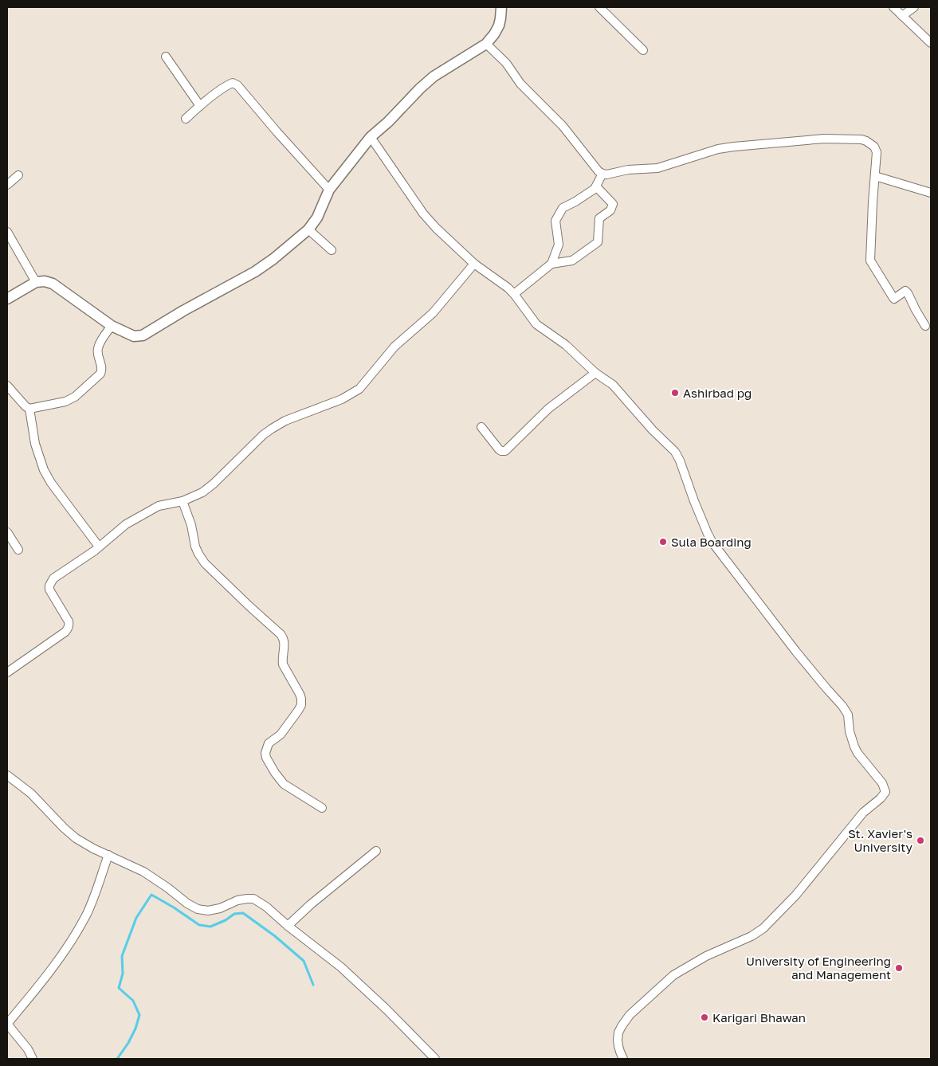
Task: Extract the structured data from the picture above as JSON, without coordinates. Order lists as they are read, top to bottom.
{
  "places": [
    "Ashirbad pg",
    "Sula Boarding",
    "St. Xavier's University",
    "University of Engineering and Management",
    "Karigari Bhawan"
  ]
}
